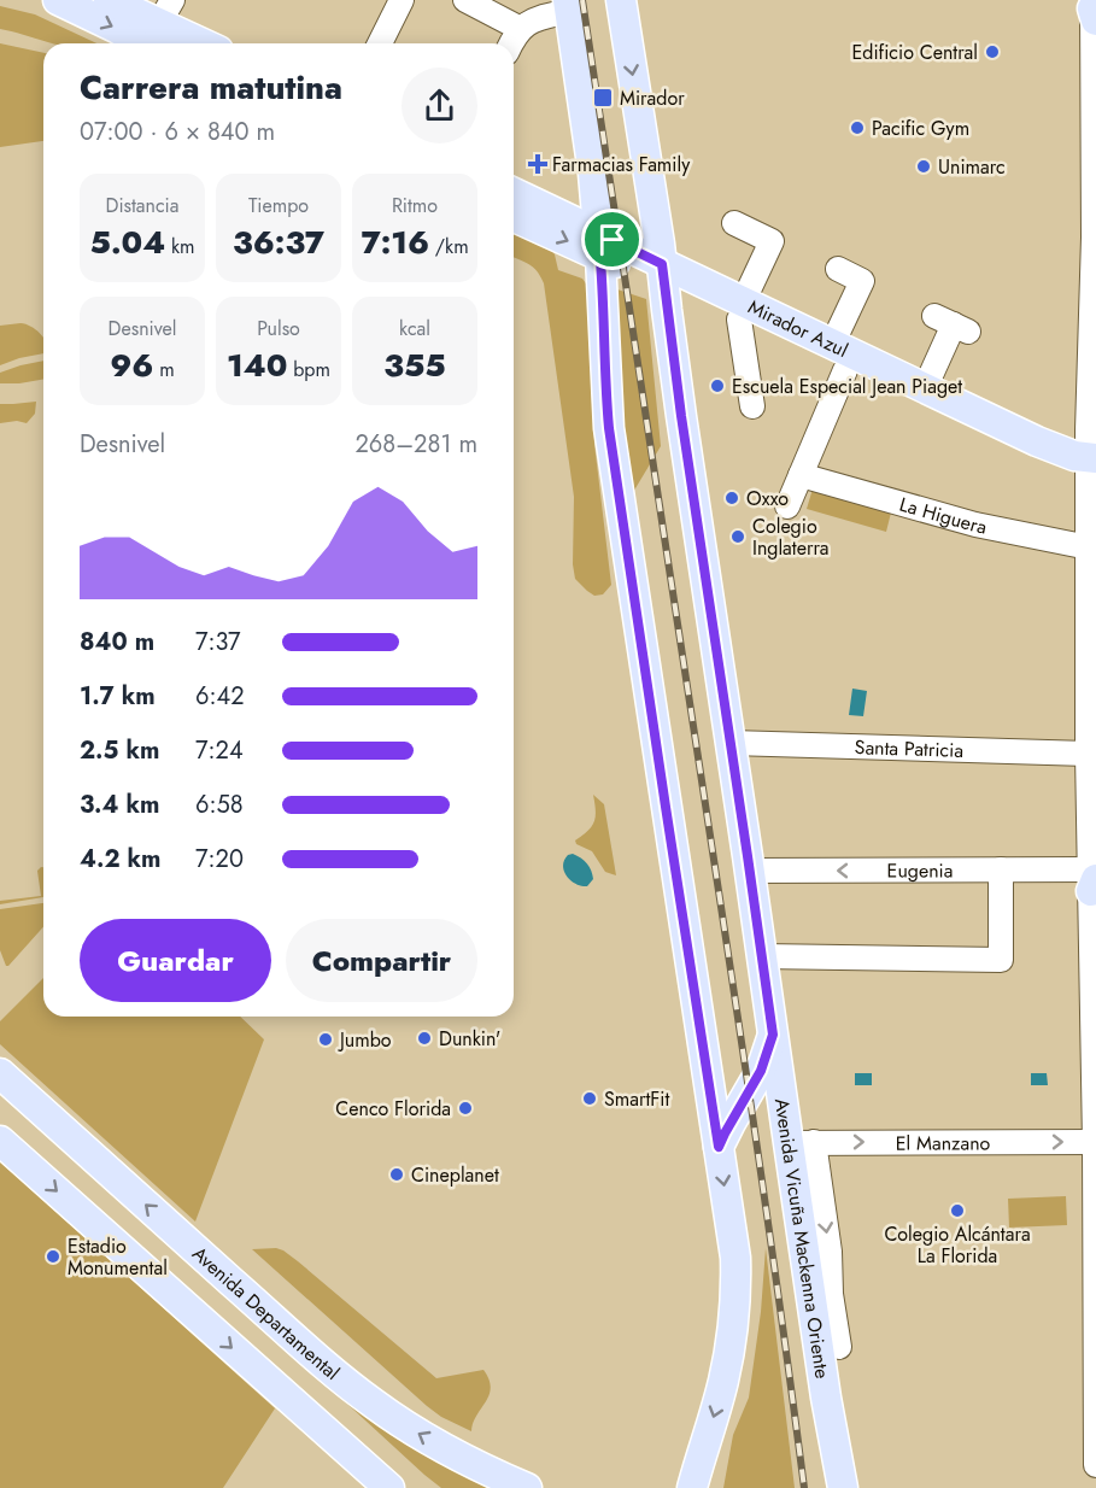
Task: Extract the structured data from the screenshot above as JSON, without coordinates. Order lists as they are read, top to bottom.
{
  "streets": {
    "main road": ["Mirador Azul", "Avenida Vicuña Mackenna Oriente", "Avenida Departamental"],
    "street": [
      "La Higuera",
      "Santa Patricia",
      "Eugenia",
      "El Manzano"
    ]
  },
  "crossings": [
    ["Mirador Azul", "Avenida Vicuña Mackenna Oriente"],
    ["Santa Patricia", "Avenida Vicuña Mackenna Oriente"],
    ["Eugenia", "Avenida Vicuña Mackenna Oriente"],
    ["El Manzano", "Avenida Vicuña Mackenna Oriente"]
  ],
  "one_way": ["Eugenia", "El Manzano"],
  "places": {
    "other": [
      "Edificio Central",
      "Pacific Gym",
      "Unimarc",
      "Escuela Especial Jean Piaget",
      "Oxxo",
      "Colegio Inglaterra",
      "Dunkin'",
      "Jumbo",
      "SmartFit",
      "Cenco Florida",
      "Cineplanet",
      "Colegio Alcántara La Florida",
      "Estadio Monumental"
    ],
    "transit": ["Mirador"],
    "health": ["Farmacias Family"]
  },
  "page": {
    "heading": ["Carrera matutina", "07:00 · 6 × 840 m"],
    "stats": [
      ["Distancia", "5.04 km"],
      ["Tiempo", "36:37"],
      ["Ritmo", "7:16 /km"],
      ["Desnivel", "96 m"],
      ["Pulso", "140 bpm"],
      ["kcal", "355"]
    ],
    "chart": ["Desnivel", "268–281 m"],
    "list": [
      {
        "name": "840 m",
        "note": "7:37"
      },
      {
        "name": "1.7 km",
        "note": "6:42"
      },
      {
        "name": "2.5 km",
        "note": "7:24"
      },
      {
        "name": "3.4 km",
        "note": "6:58"
      },
      {
        "name": "4.2 km",
        "note": "7:20"
      }
    ],
    "buttons": ["Guardar", "Compartir"]
  }
}
